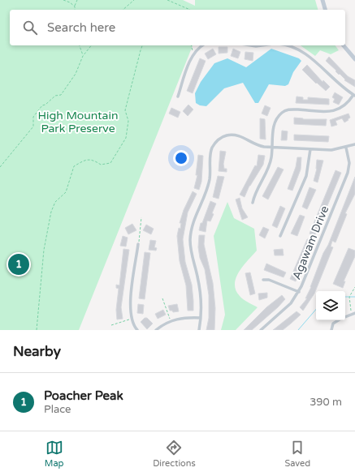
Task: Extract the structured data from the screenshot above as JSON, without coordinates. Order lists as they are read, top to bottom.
{
  "streets": {
    "street": ["Agawam Drive"]
  },
  "parks": ["High Mountain Park Preserve"],
  "page": {
    "search": "Search here",
    "pins": "1",
    "heading": "Nearby",
    "list": [
      {
        "mark": "1",
        "name": "Poacher Peak",
        "note": "Place",
        "value": "390 m"
      }
    ],
    "nav": ["Map", "Directions", "Saved"]
  }
}
